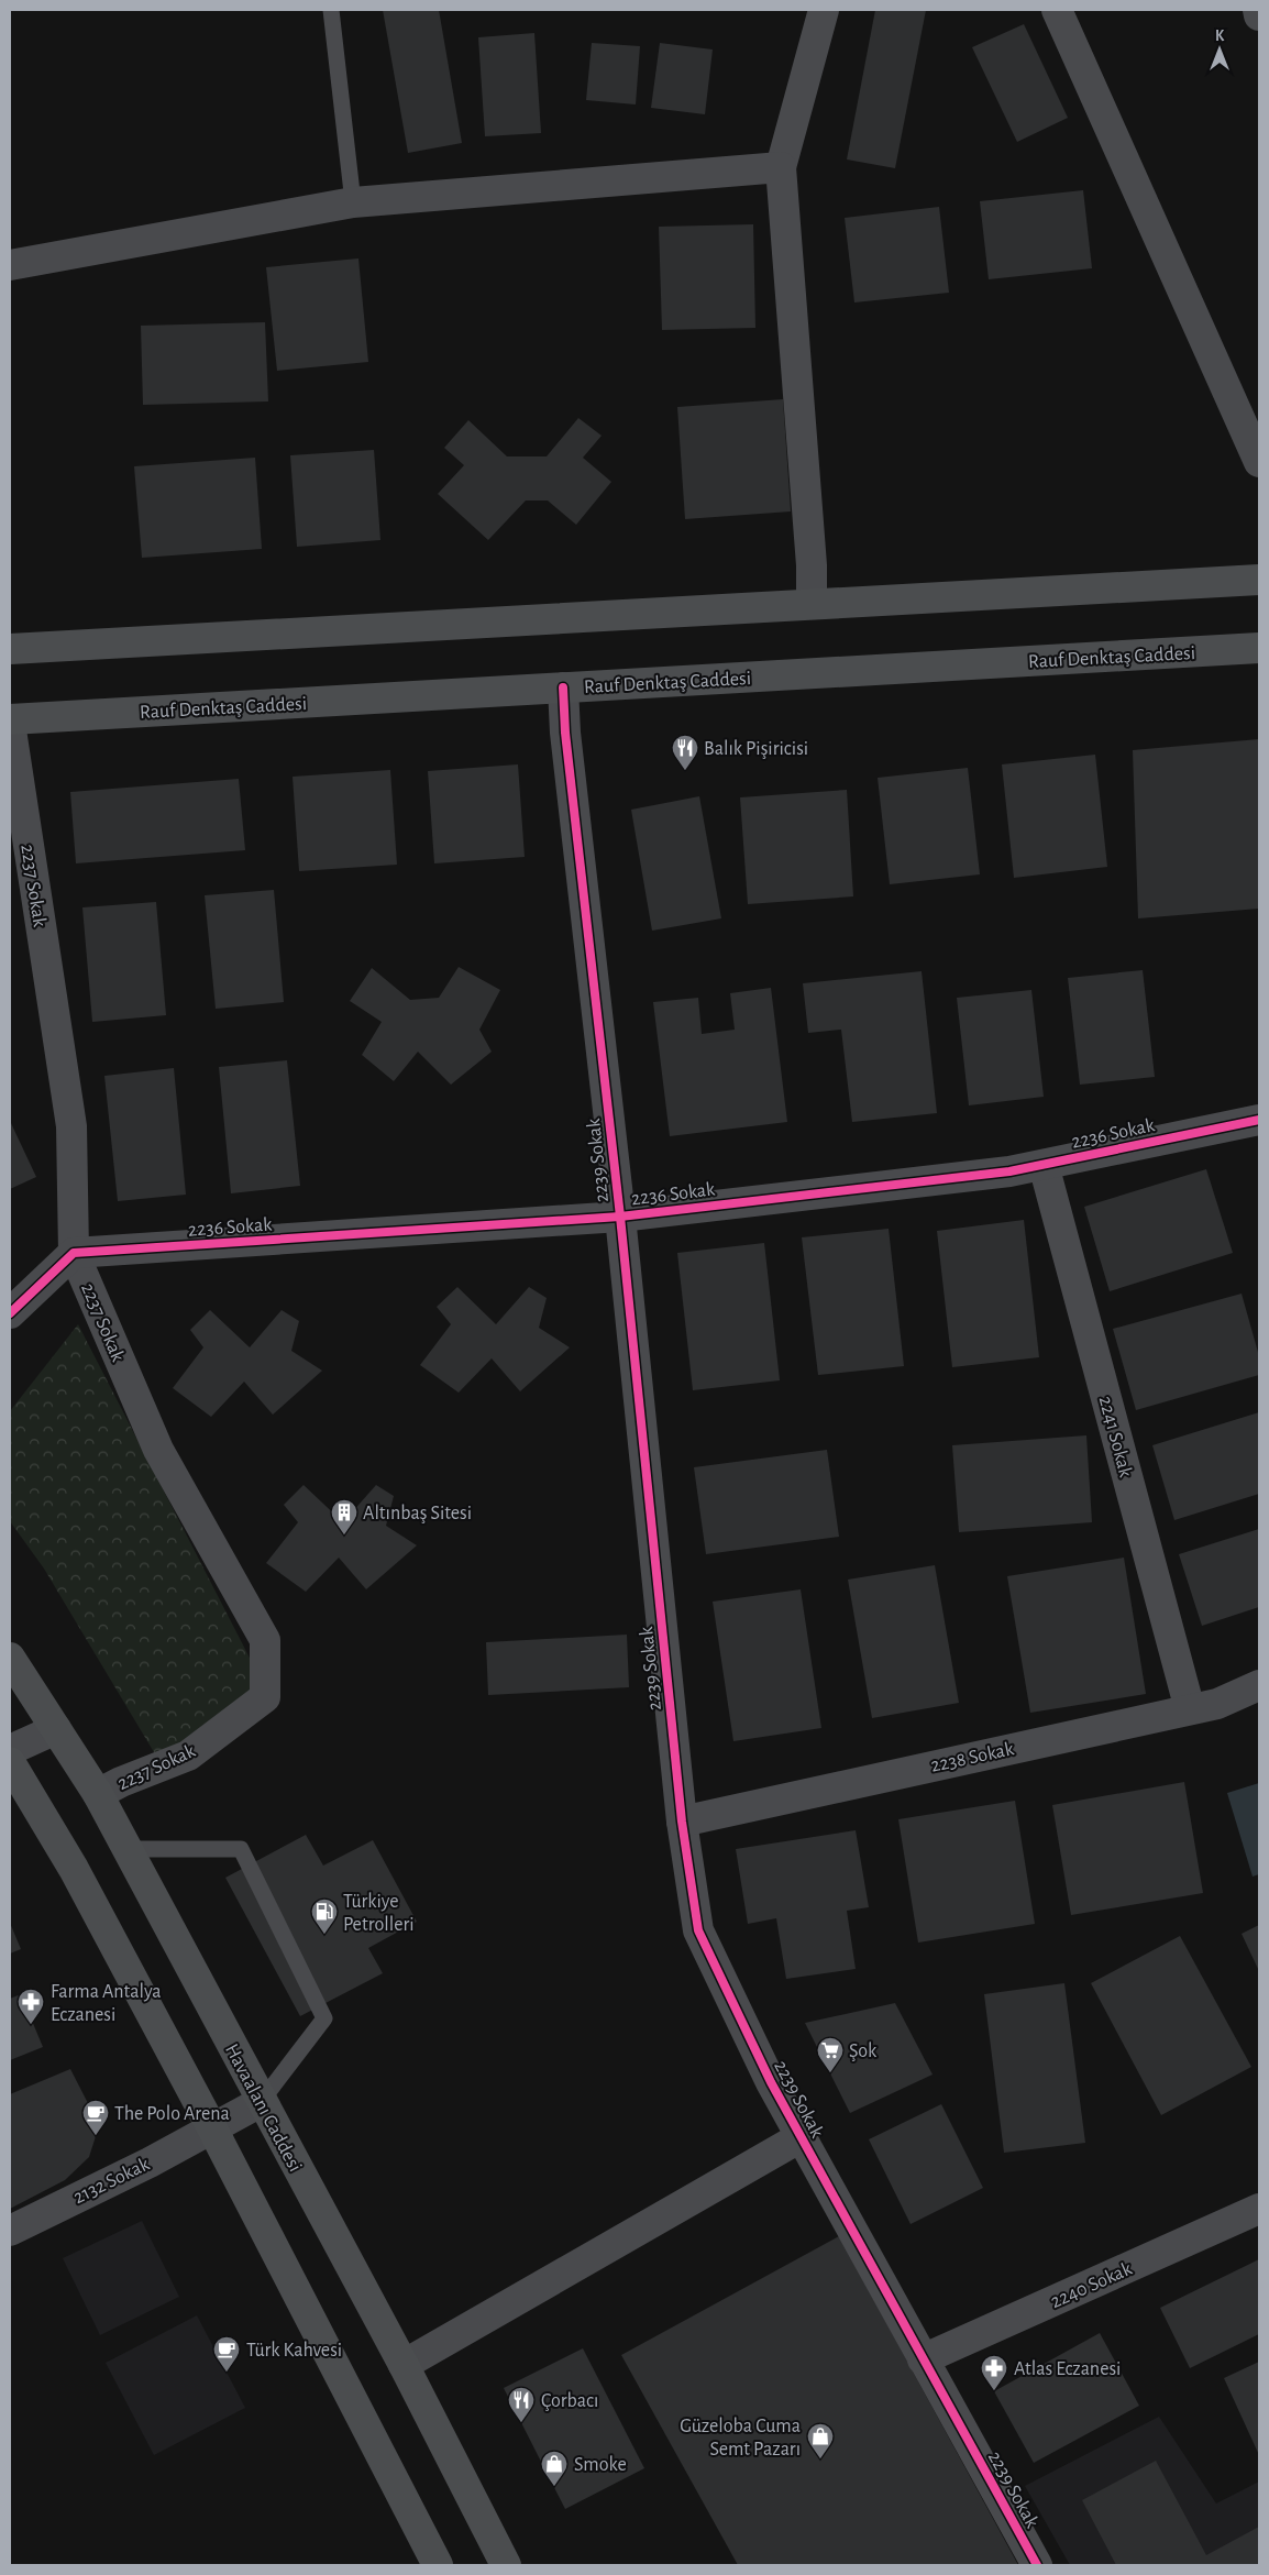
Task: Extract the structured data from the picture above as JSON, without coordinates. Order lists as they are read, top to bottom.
{
  "streets": {
    "main road": ["Rauf Denktaş Caddesi", "Havaalanı Caddesi"],
    "street": [
      "2237 Sokak",
      "2236 Sokak",
      "2239 Sokak",
      "2241 Sokak",
      "2238 Sokak",
      "2132 Sokak",
      "2240 Sokak"
    ]
  },
  "crossings": [
    ["Rauf Denktaş Caddesi", "2237 Sokak"],
    ["Rauf Denktaş Caddesi", "2239 Sokak"],
    ["2237 Sokak", "2236 Sokak"],
    ["2237 Sokak", "Havaalanı Caddesi"],
    ["2236 Sokak", "2239 Sokak"],
    ["2236 Sokak", "2241 Sokak"],
    ["2239 Sokak", "2238 Sokak"],
    ["2239 Sokak", "2240 Sokak"],
    ["2241 Sokak", "2238 Sokak"],
    ["Havaalanı Caddesi", "2132 Sokak"]
  ],
  "places": {
    "restaurant": ["Balık Pişiricisi", "Çorbacı"],
    "building": ["Altınbaş Sitesi"],
    "fuel station": ["Türkiye Petrolleri"],
    "pharmacy": ["Farma Antalya Eczanesi", "Atlas Eczanesi"],
    "supermarket": ["Şok"],
    "cafe": ["The Polo Arena", "Türk Kahvesi"],
    "shop": ["Güzeloba Cuma Semt Pazarı", "Smoke"]
  },
  "north": "top"
}
